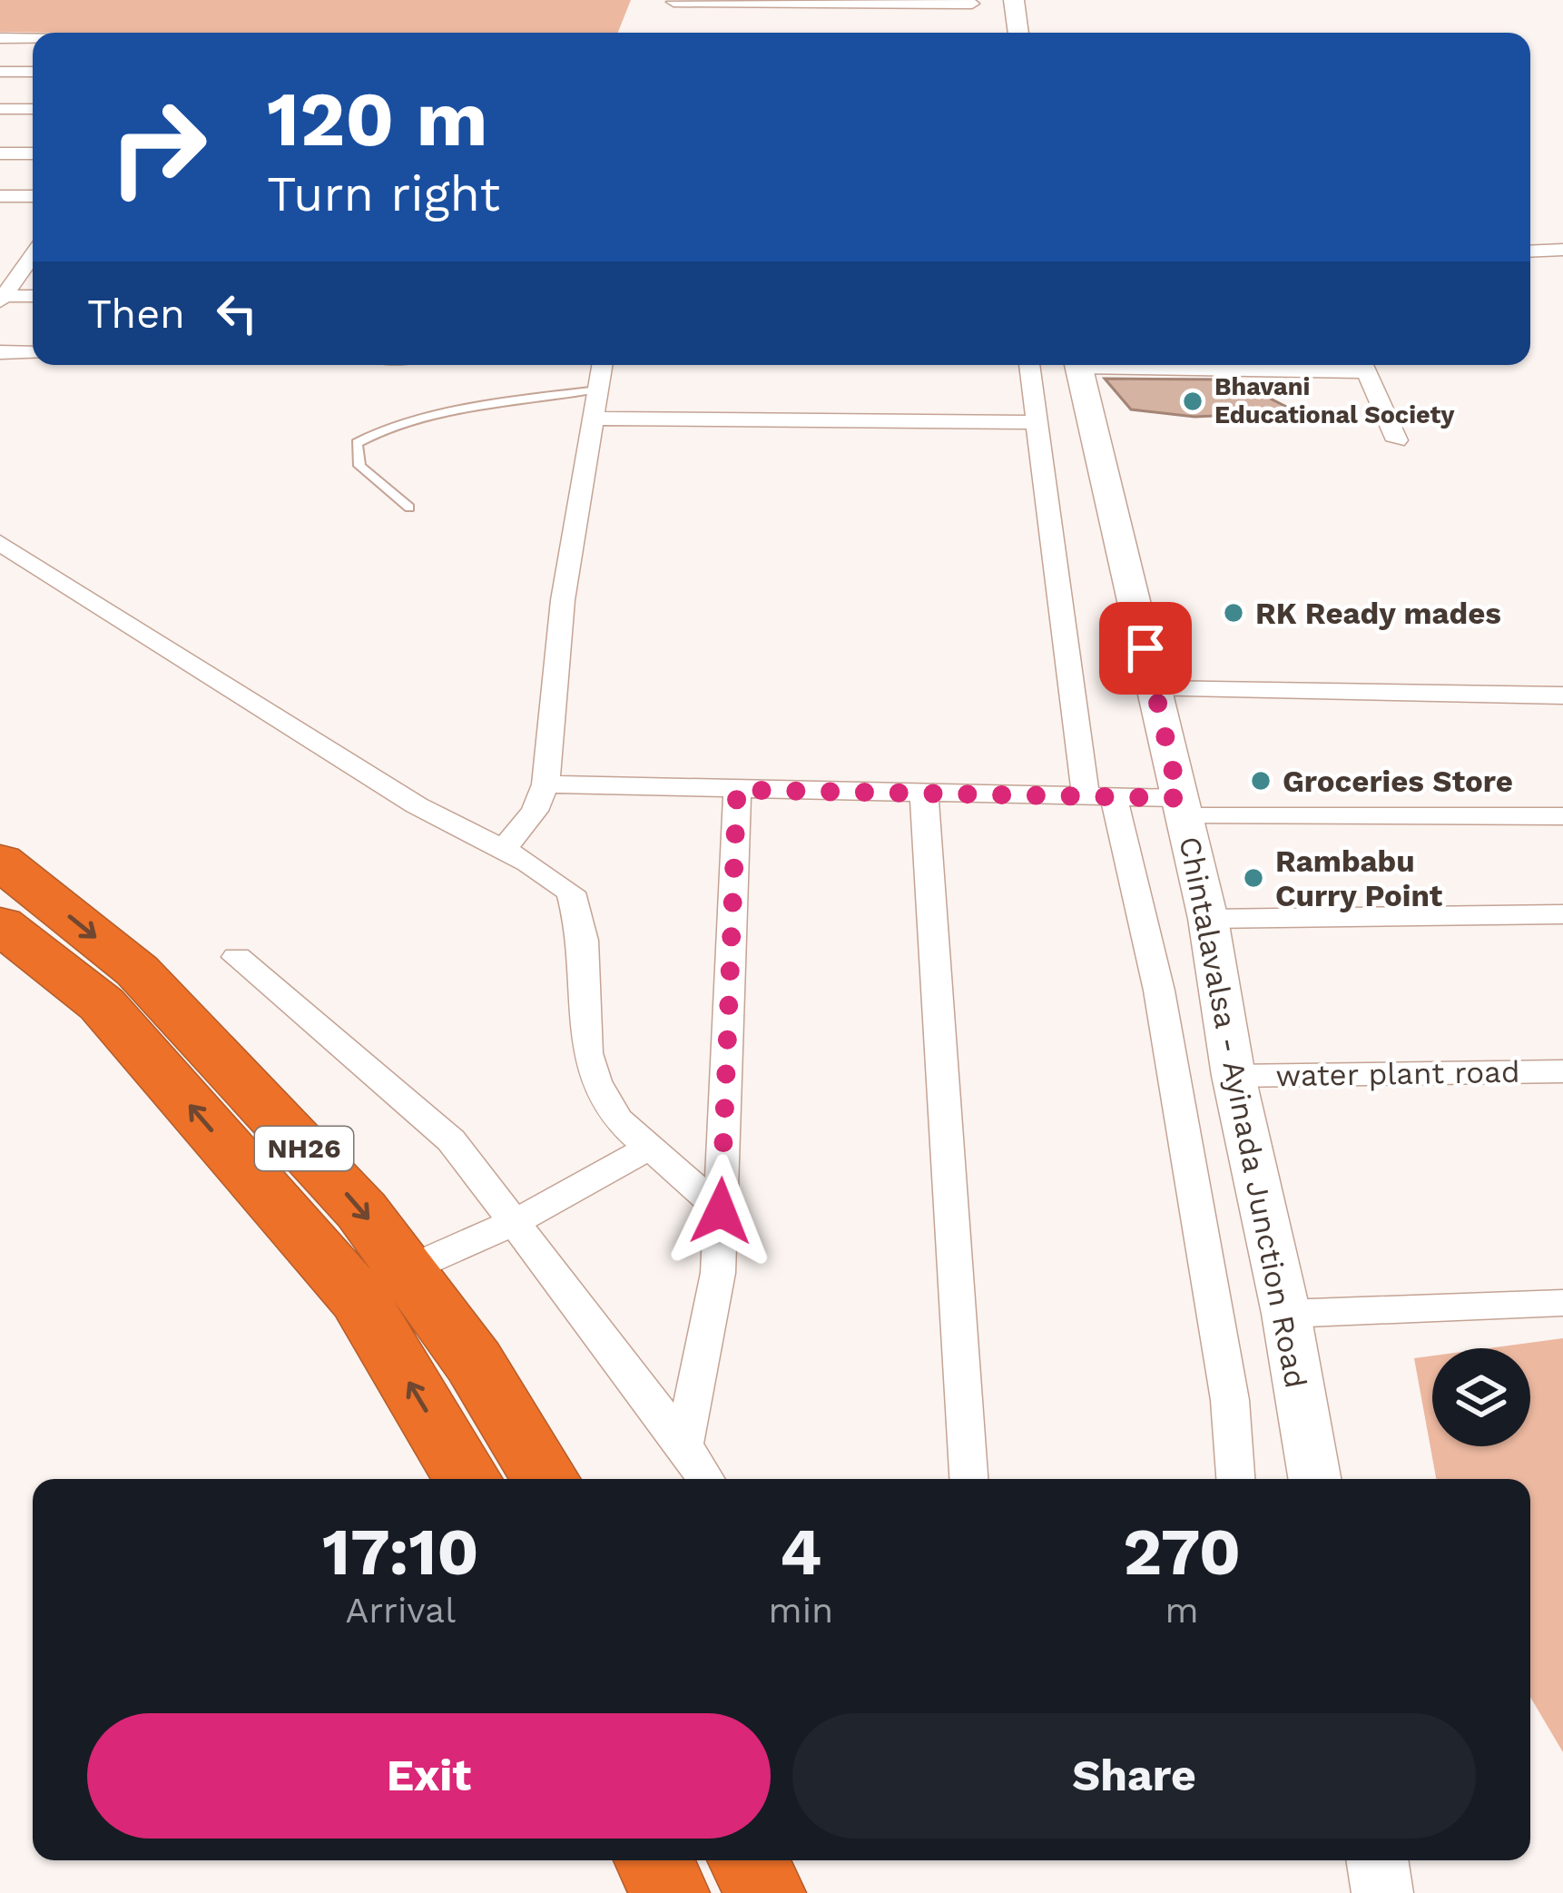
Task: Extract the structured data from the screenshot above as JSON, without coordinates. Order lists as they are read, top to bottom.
{
  "streets": {
    "highway": ["NH26"],
    "main road": ["Chintalavalsa - Ayinada Junction Road"],
    "street": ["water plant road"]
  },
  "crossings": [
    ["water plant road", "Chintalavalsa - Ayinada Junction Road"]
  ],
  "places": [
    "Bhavani Educational Society",
    "RK Ready mades",
    "Groceries Store",
    "Rambabu Curry Point"
  ],
  "page": {
    "turn": ["120 m", "Turn right"],
    "then": "Then",
    "eta": [
      "17:10",
      "Arrival",
      "4",
      "min",
      "270",
      "m"
    ],
    "buttons": ["Exit", "Share"]
  }
}
